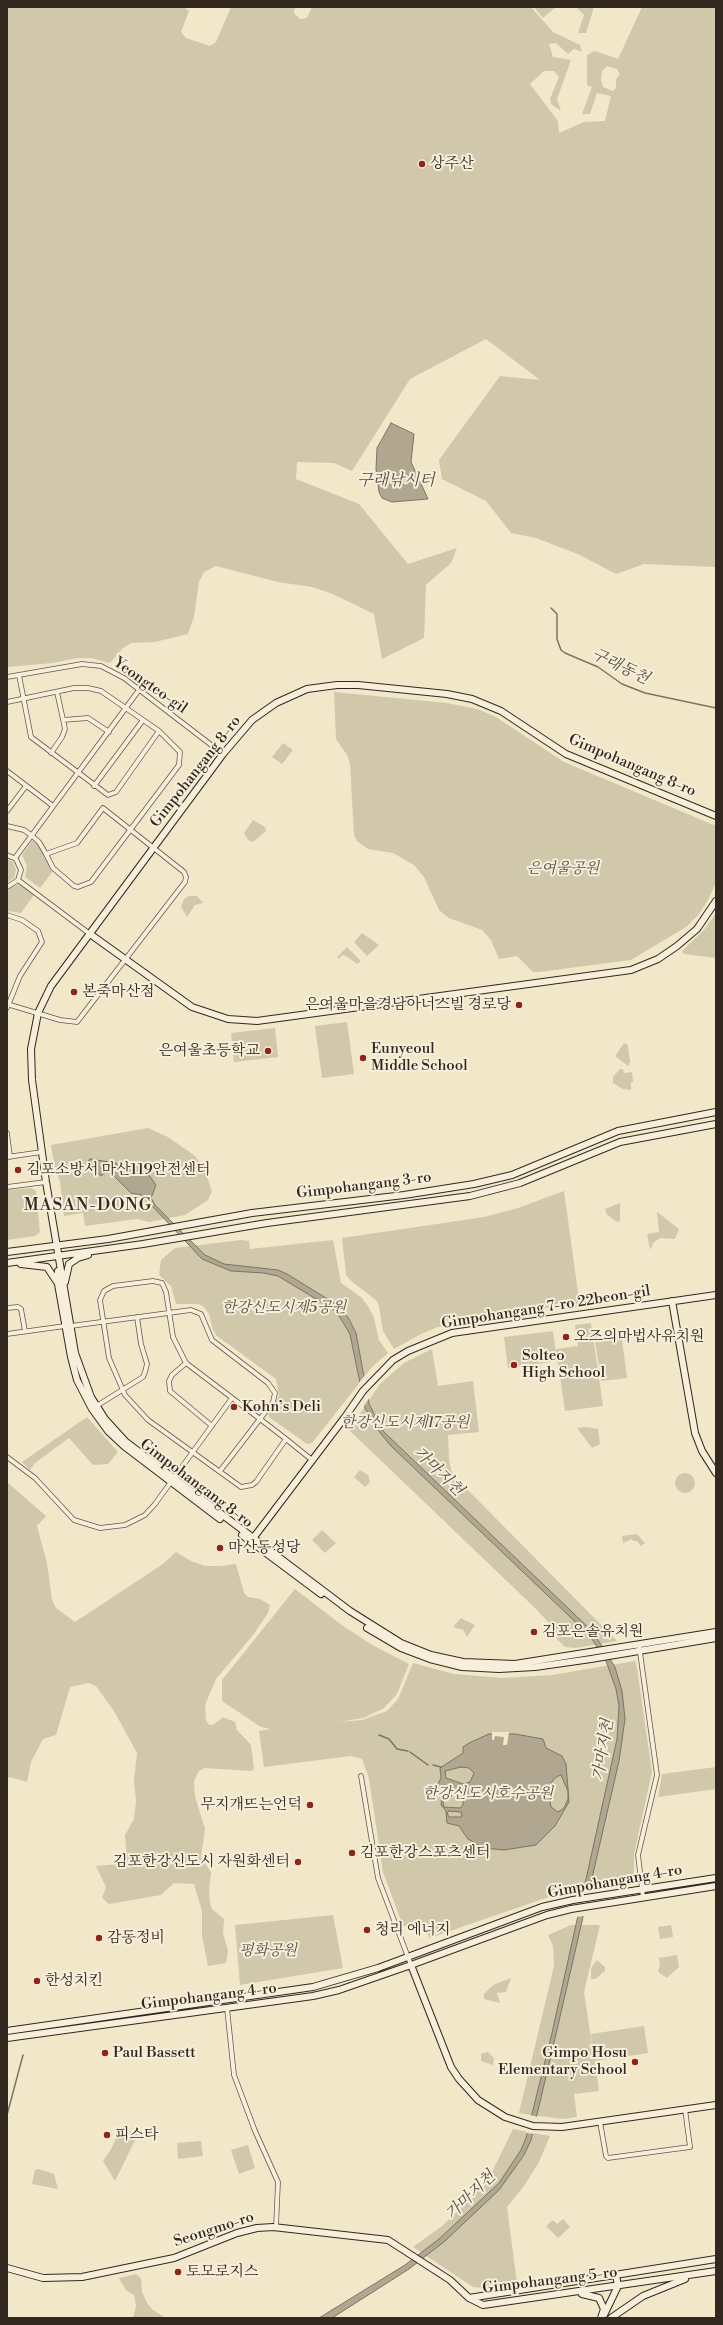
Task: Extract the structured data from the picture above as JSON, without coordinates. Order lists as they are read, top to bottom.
{
  "streets": {
    "street": [
      "Yeongteo-gil",
      "Gimpohangang 8-ro",
      "Gimpohangang 3-ro",
      "Gimpohangang 7-ro 22beon-gil",
      "Gimpohangang 4-ro",
      "Seongmo-ro",
      "Gimpohangang 5-ro"
    ]
  },
  "crossings": [
    ["Yeongteo-gil", "Gimpohangang 8-ro"],
    ["Gimpohangang 8-ro", "Gimpohangang 3-ro"],
    ["Gimpohangang 8-ro", "Gimpohangang 7-ro 22beon-gil"],
    ["Gimpohangang 4-ro", "Seongmo-ro"]
  ],
  "districts": ["MASAN-DONG"],
  "water": ["구래낚시터", "구래동천", "가마지천"],
  "parks": [
    "은여울공원",
    "한강신도시제5공원",
    "한강신도시제17공원",
    "한강신도시호수공원",
    "평화공원"
  ],
  "places": [
    "상주산",
    "본죽마산점",
    "은여울마을경남아너스빌 경로당",
    "은여울초등학교",
    "Eunyeoul Middle School",
    "김포소방서 마산119안전센터",
    "오즈의마법사유치원",
    "Solteo High School",
    "Kohn’s Deli",
    "마산동성당",
    "김포은솔유치원",
    "무지개뜨는언덕",
    "김포한강스포츠센터",
    "김포한강신도시 자원화센터",
    "청리 에너지",
    "감동정비",
    "한성치킨",
    "Paul Bassett",
    "Gimpo Hosu Elementary School",
    "피스타",
    "토모로지스"
  ]
}
